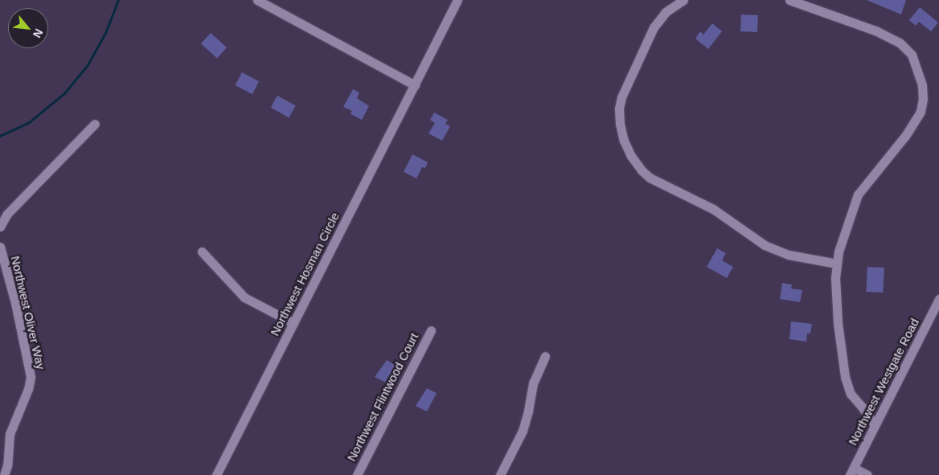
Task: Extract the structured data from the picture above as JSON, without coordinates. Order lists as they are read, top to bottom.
{
  "streets": {
    "street": [
      "Northwest Hosman Circle",
      "Northwest Oliver Way",
      "Northwest Westgate Road",
      "Northwest Flintwood Court"
    ]
  },
  "north": "bottom right"
}
